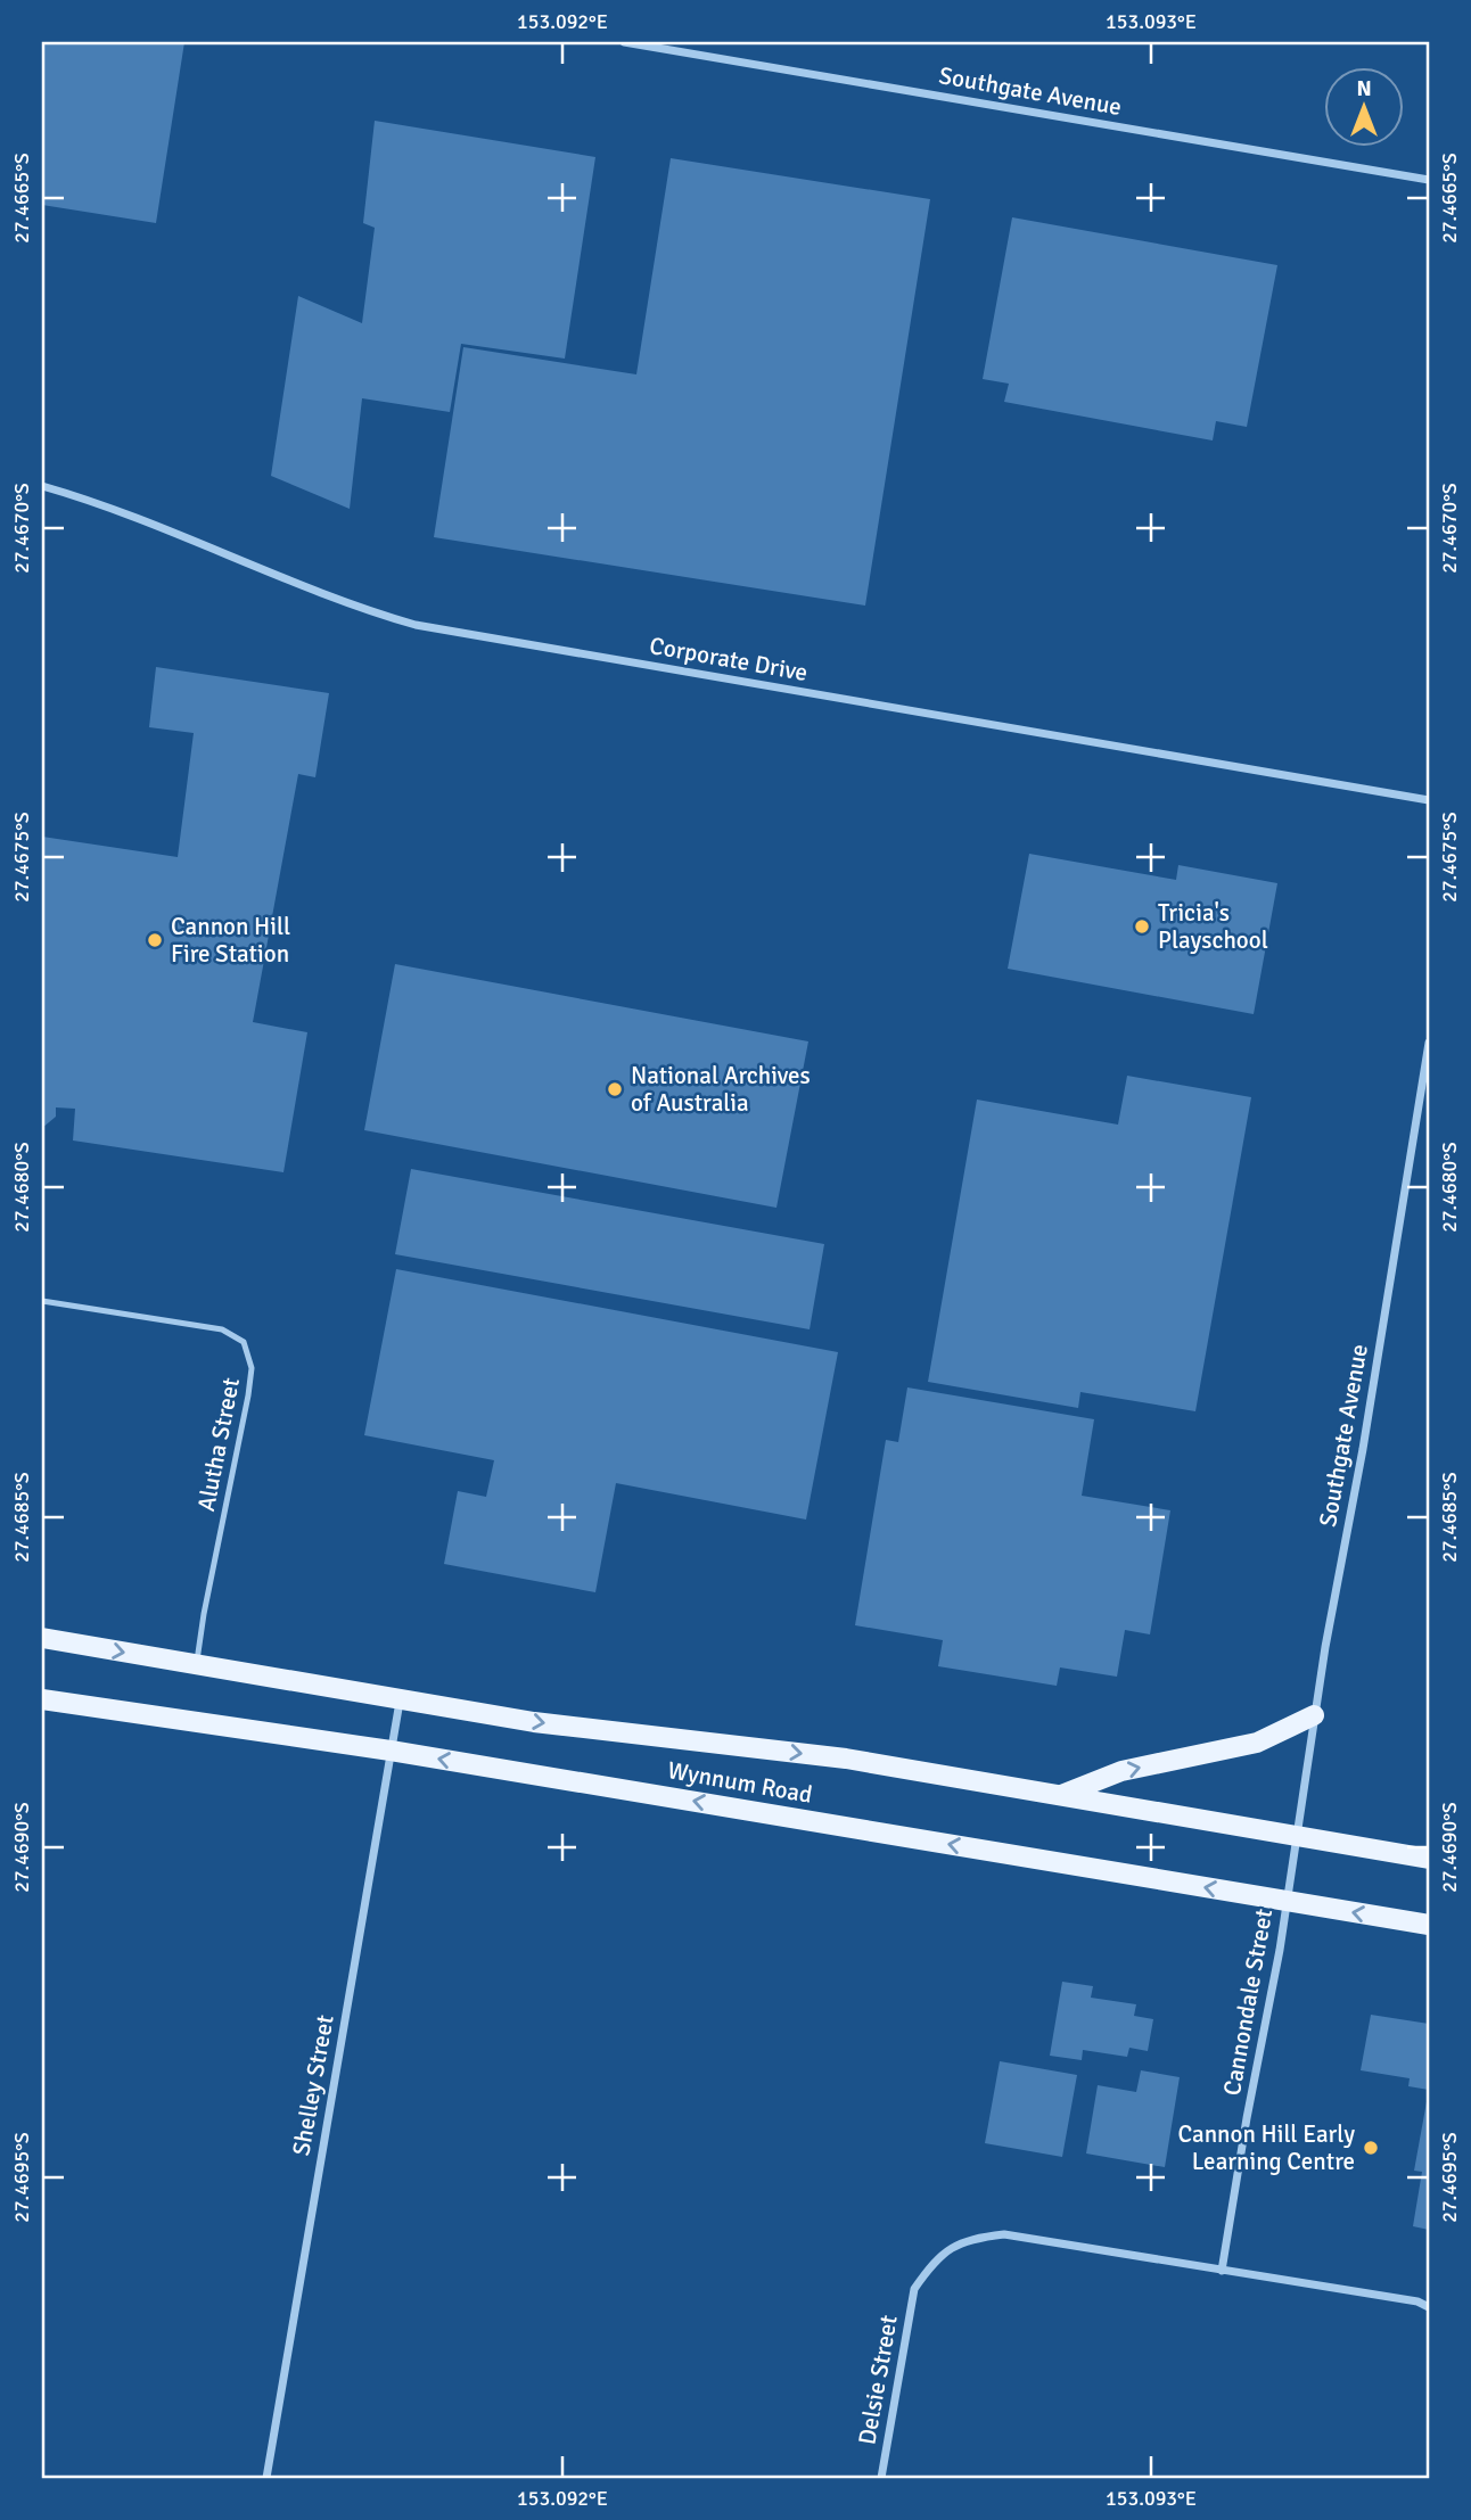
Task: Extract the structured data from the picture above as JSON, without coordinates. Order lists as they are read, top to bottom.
{
  "streets": {
    "main road": ["Wynnum Road"],
    "street": [
      "Southgate Avenue",
      "Corporate Drive",
      "Cannondale Street",
      "Shelley Street",
      "Delsie Street"
    ],
    "lane": ["Alutha Street"]
  },
  "crossings": [
    ["Southgate Avenue", "Wynnum Road"],
    ["Southgate Avenue", "Cannondale Street"],
    ["Alutha Street", "Wynnum Road"],
    ["Wynnum Road", "Cannondale Street"],
    ["Wynnum Road", "Shelley Street"],
    ["Cannondale Street", "Delsie Street"]
  ],
  "places": [
    "Tricia's Playschool",
    "Cannon Hill Fire Station",
    "National Archives of Australia",
    "Cannon Hill Early Learning Centre"
  ],
  "north": "top",
  "coordinates": [
    "153.092°E",
    "153.093°E",
    "27.4665°S",
    "27.4670°S",
    "27.4675°S",
    "27.4680°S",
    "27.4685°S",
    "27.4690°S",
    "27.4695°S"
  ]
}
